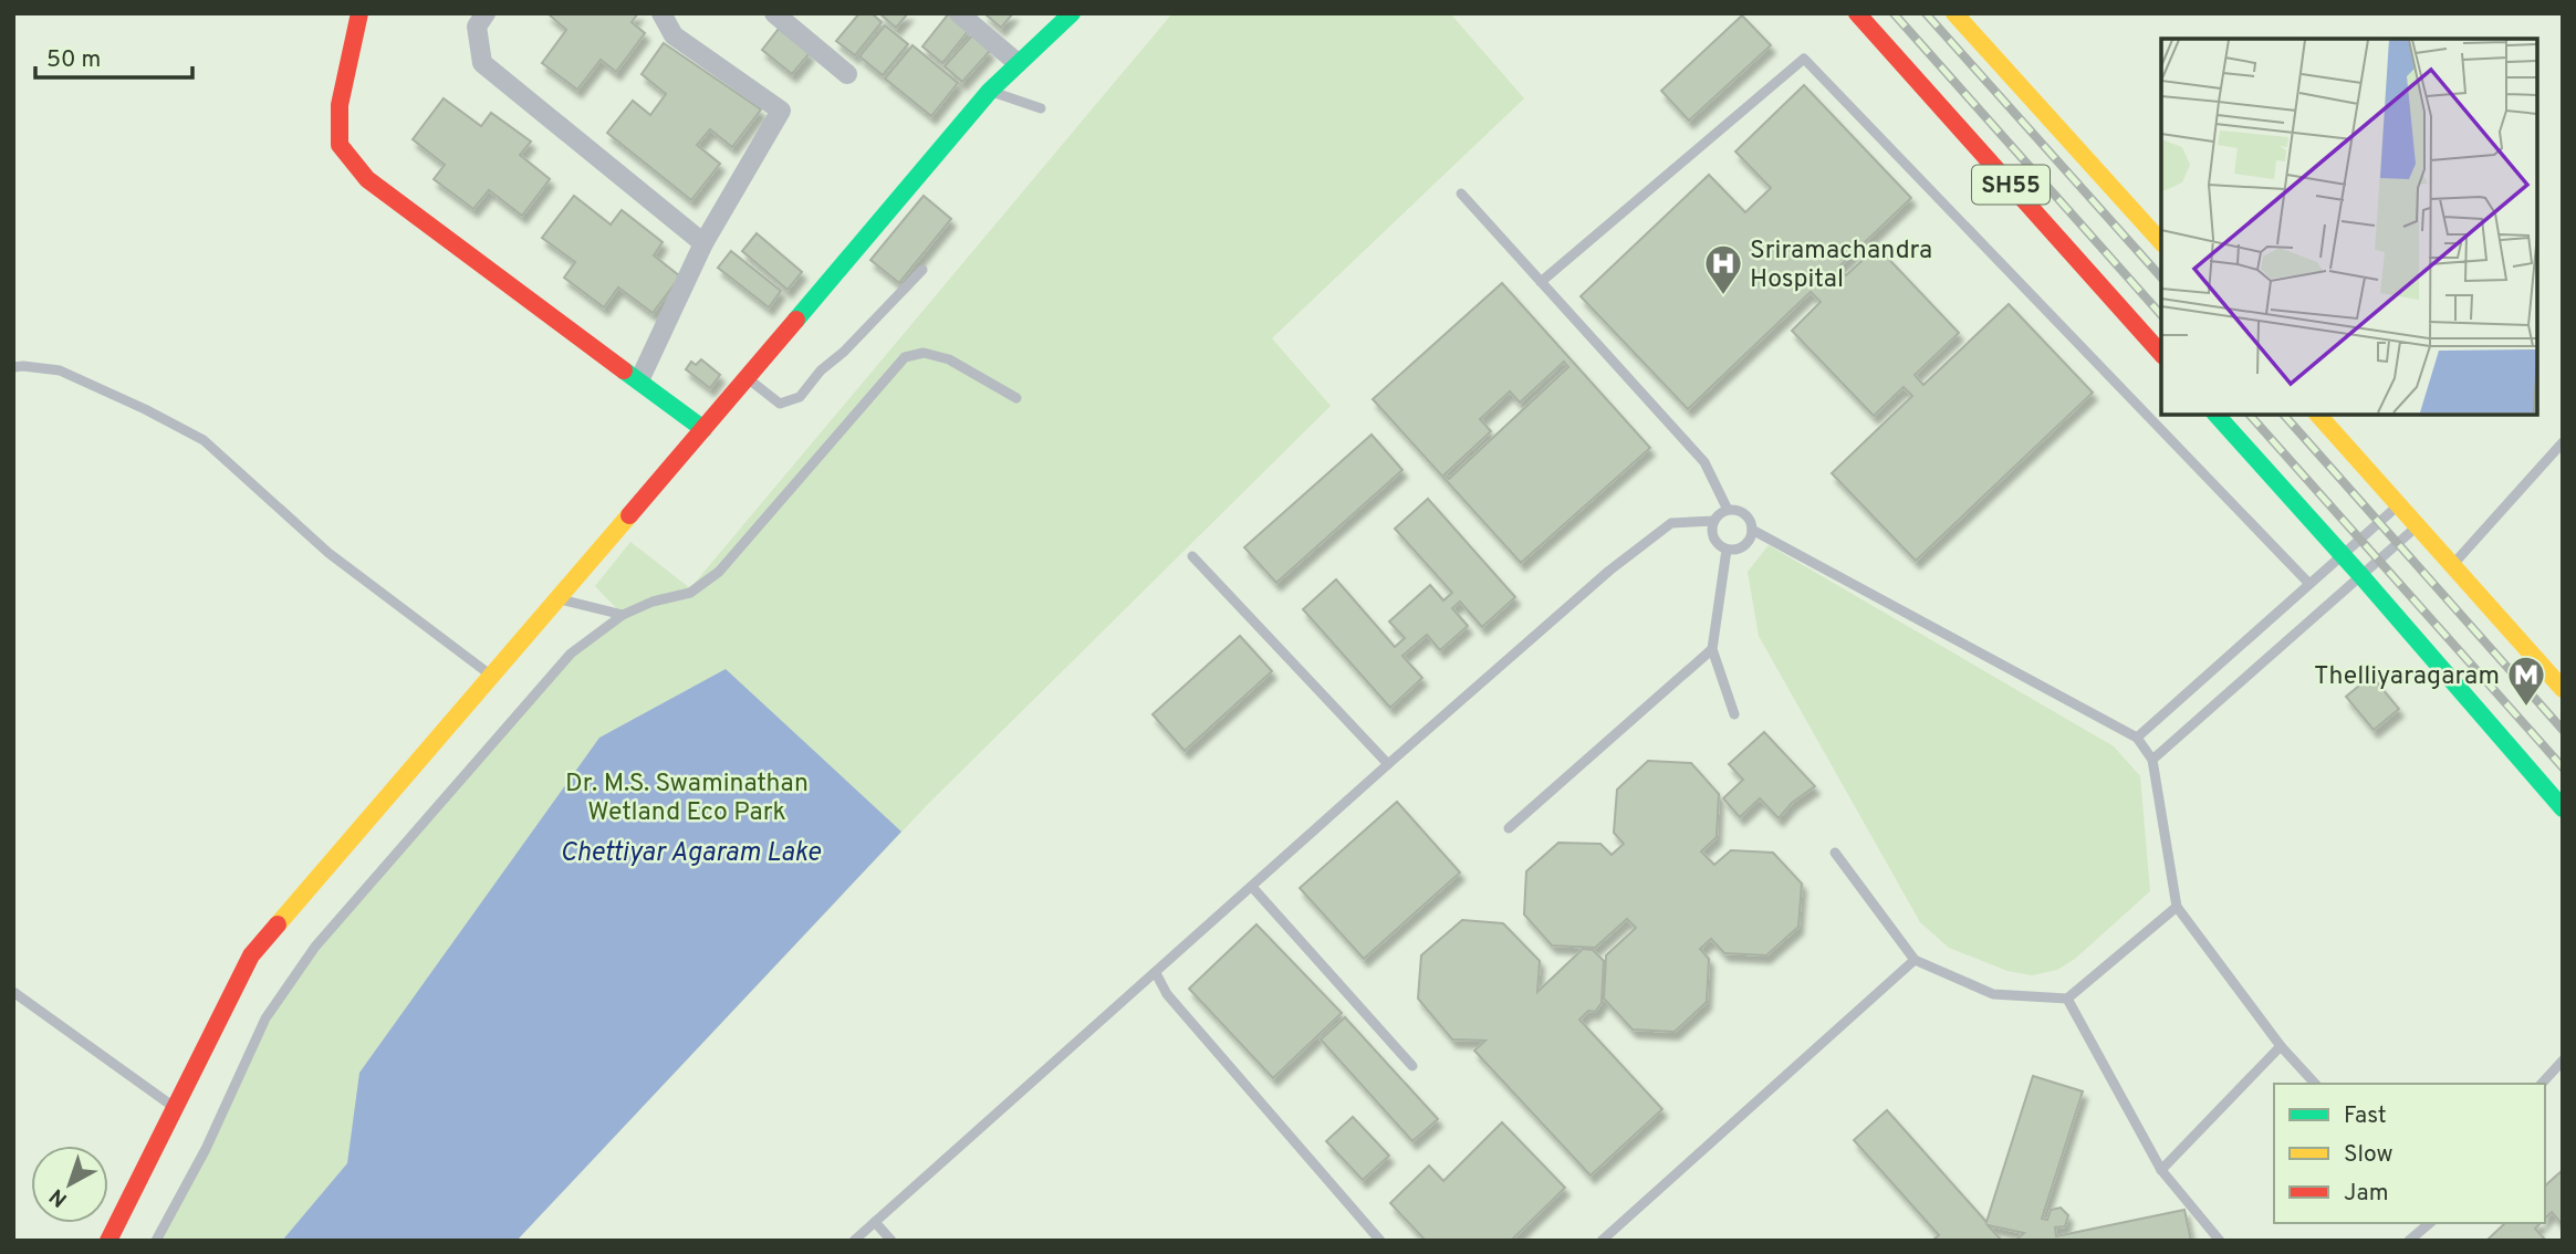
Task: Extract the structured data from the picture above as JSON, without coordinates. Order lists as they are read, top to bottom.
{
  "streets": {
    "street": ["SH55"]
  },
  "water": ["Chettiyar Agaram Lake"],
  "parks": ["Dr. M.S. Swaminathan Wetland Eco Park"],
  "places": {
    "hospital": ["Sriramachandra Hospital"],
    "metro station": ["Thelliyaragaram"]
  },
  "legend": ["Fast", "Slow", "Jam"],
  "scale_bar": "50 m",
  "north": "bottom left"
}
